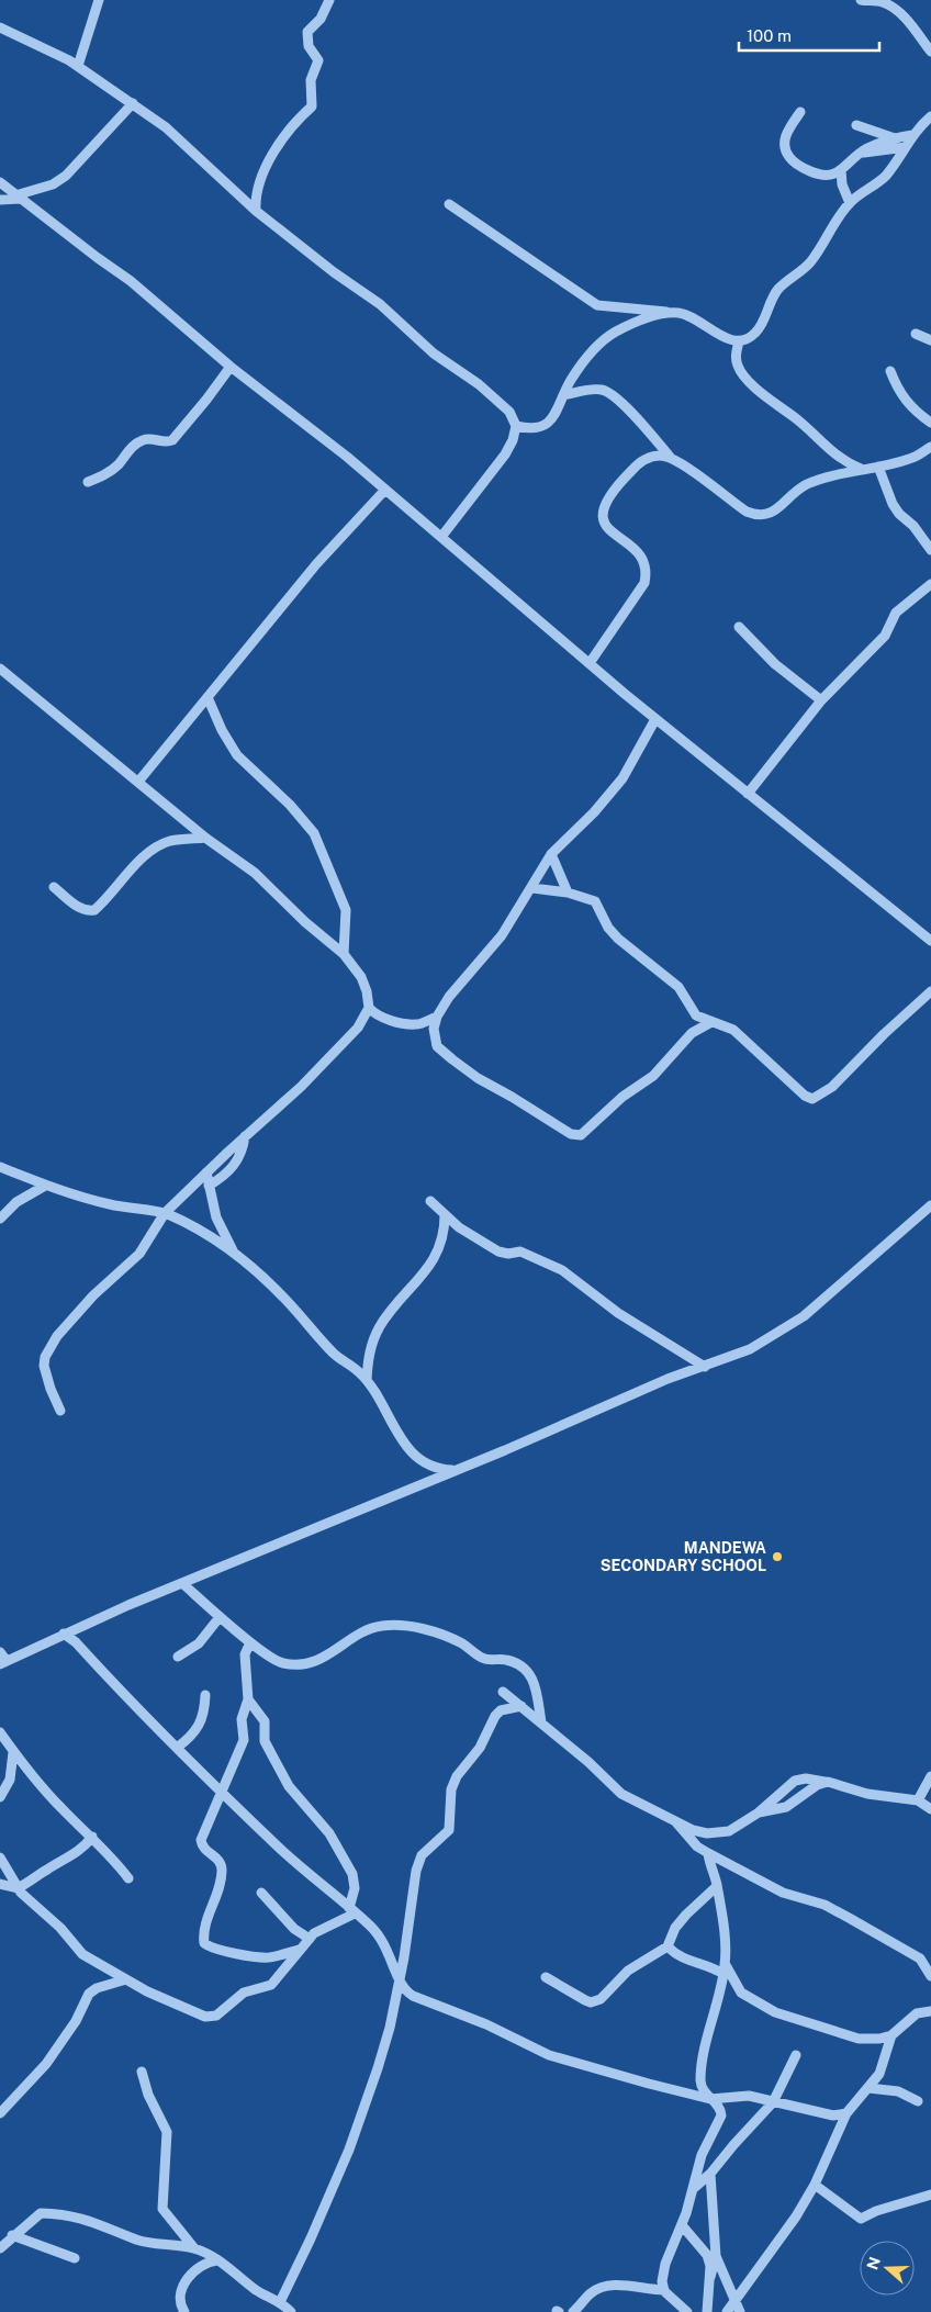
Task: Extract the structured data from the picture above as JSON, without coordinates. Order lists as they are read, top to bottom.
{
  "places": ["MANDEWA SECONDARY SCHOOL"],
  "scale_bar": "100 m",
  "north": "left"
}
